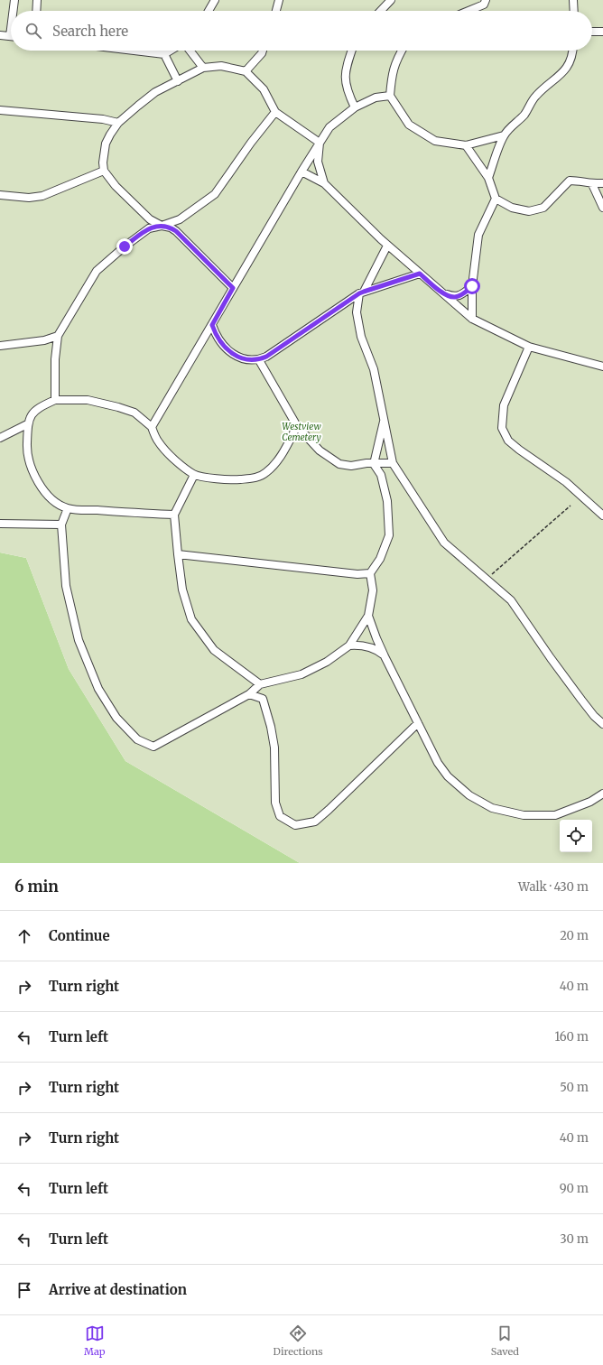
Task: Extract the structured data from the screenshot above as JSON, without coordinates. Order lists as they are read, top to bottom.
{
  "parks": ["Westview Cemetery"],
  "page": {
    "search": "Search here",
    "heading": ["6 min", "Walk · 430 m"],
    "list": [
      ["Continue", "20 m"],
      ["Turn right", "40 m"],
      ["Turn left", "160 m"],
      ["Turn right", "50 m"],
      ["Turn right", "40 m"],
      ["Turn left", "90 m"],
      ["Turn left", "30 m"],
      "Arrive at destination"
    ],
    "nav": ["Map", "Directions", "Saved"]
  }
}
